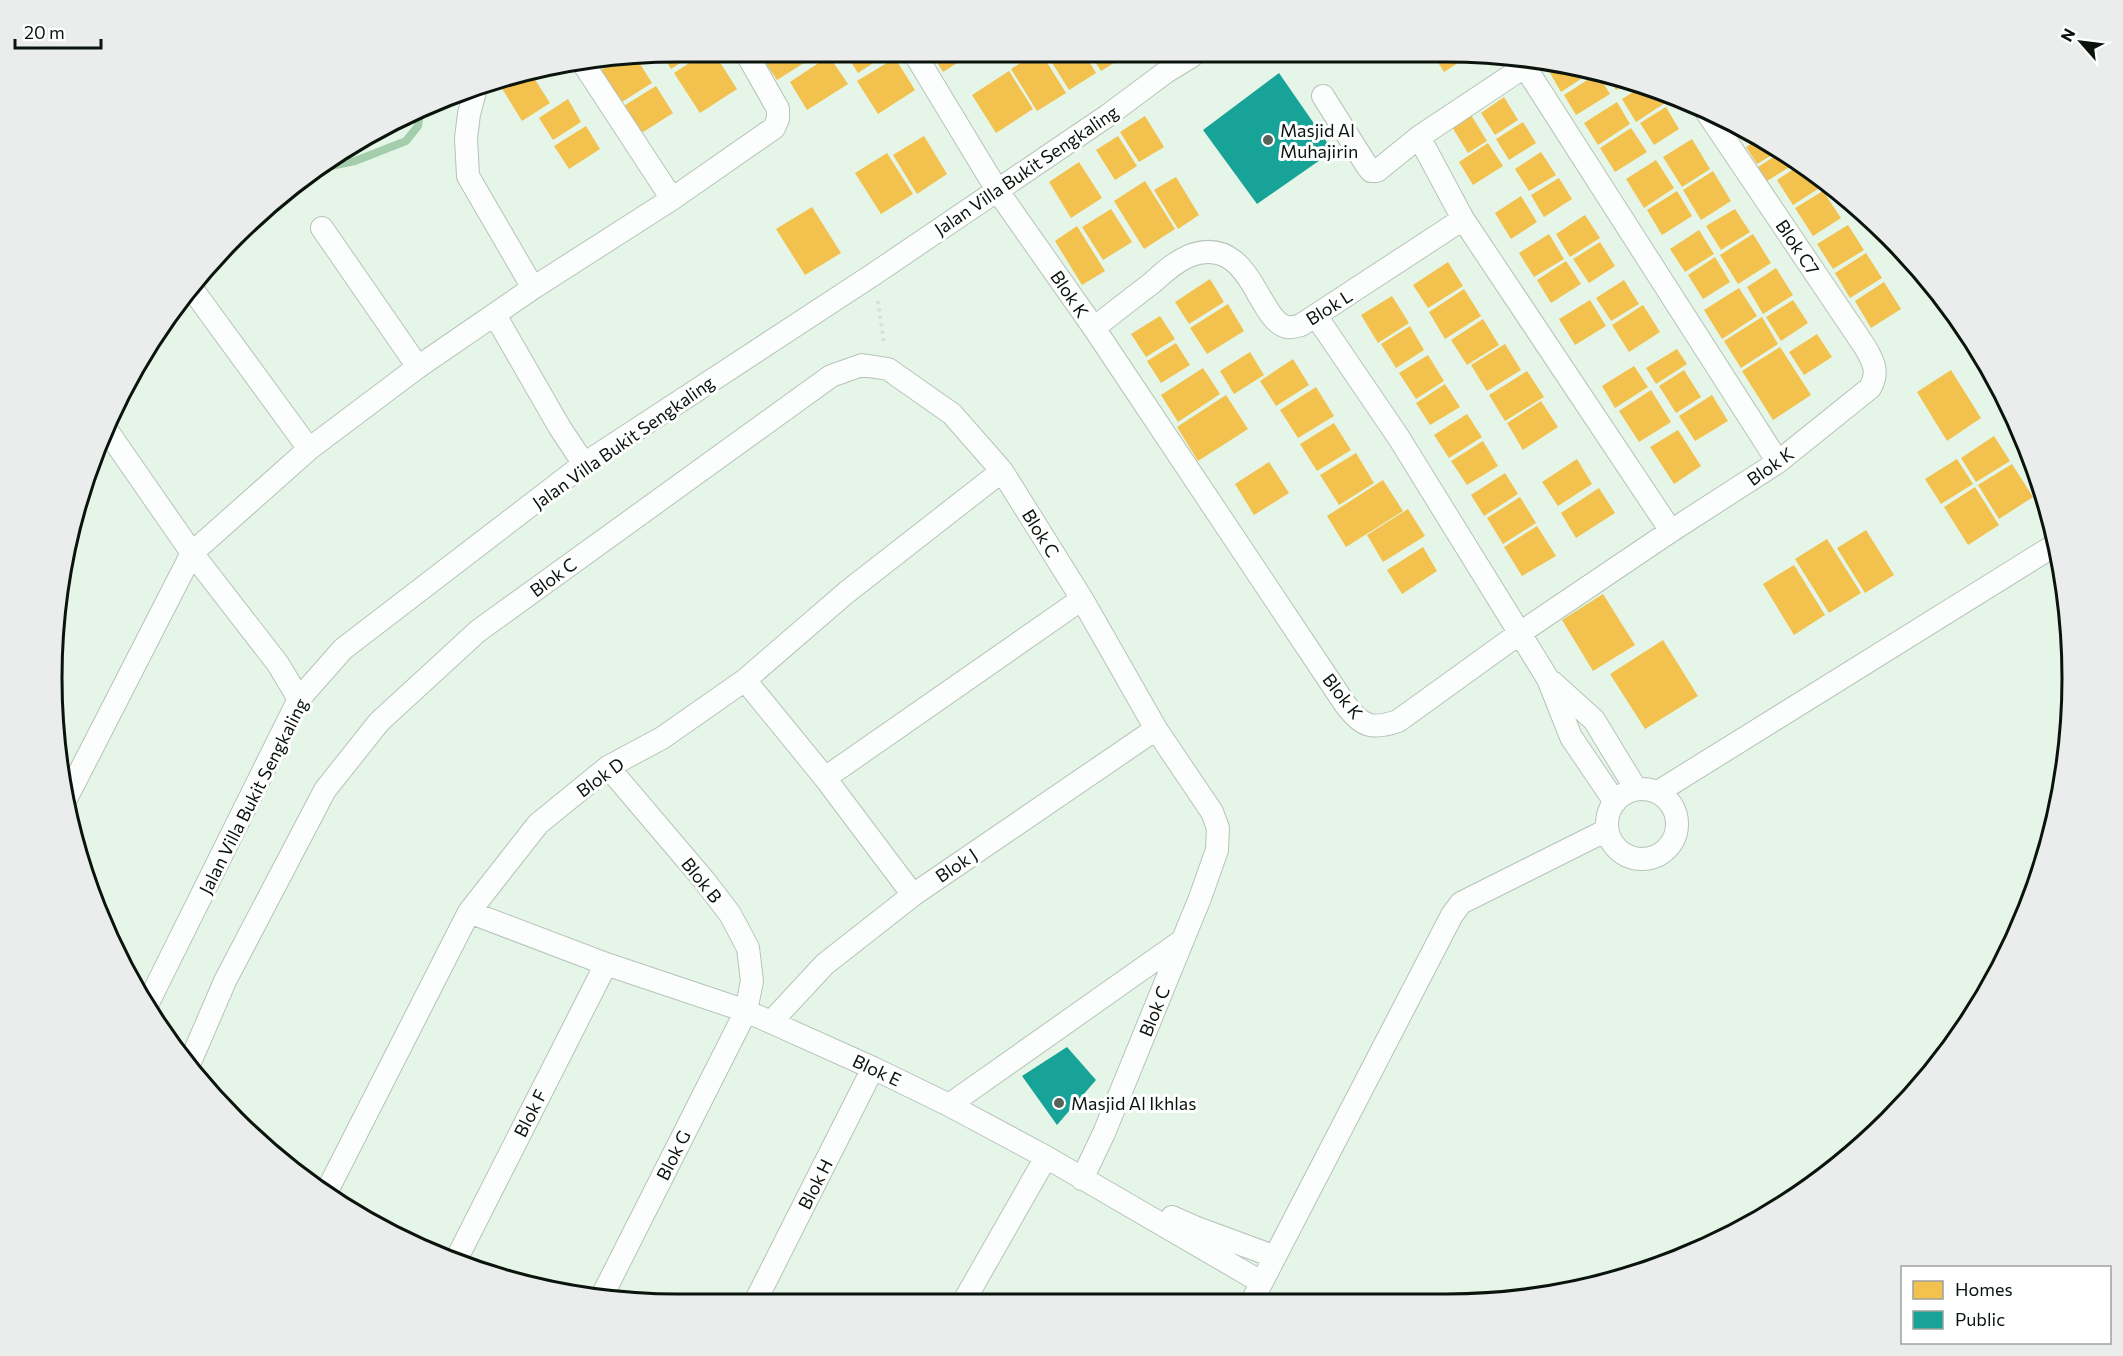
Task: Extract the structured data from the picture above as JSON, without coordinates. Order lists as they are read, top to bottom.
{
  "streets": {
    "street": [
      "Jalan Villa Bukit Sengkaling",
      "Blok C7",
      "Blok K",
      "Blok L",
      "Blok C",
      "Blok D",
      "Blok J",
      "Blok B",
      "Blok E",
      "Blok F",
      "Blok G",
      "Blok H"
    ]
  },
  "crossings": [
    ["Jalan Villa Bukit Sengkaling", "Blok K"],
    ["Blok C7", "Blok K"],
    ["Blok K", "Blok L"],
    ["Blok C", "Blok D"],
    ["Blok C", "Blok J"],
    ["Blok C", "Blok E"],
    ["Blok D", "Blok B"],
    ["Blok D", "Blok E"],
    ["Blok J", "Blok E"],
    ["Blok B", "Blok E"],
    ["Blok B", "Blok G"],
    ["Blok E", "Blok F"],
    ["Blok E", "Blok G"],
    ["Blok E", "Blok H"]
  ],
  "places": ["Masjid Al Muhajirin", "Masjid Al Ikhlas"],
  "legend": ["Homes", "Public"],
  "scale_bar": "20 m",
  "north": "top left"
}
